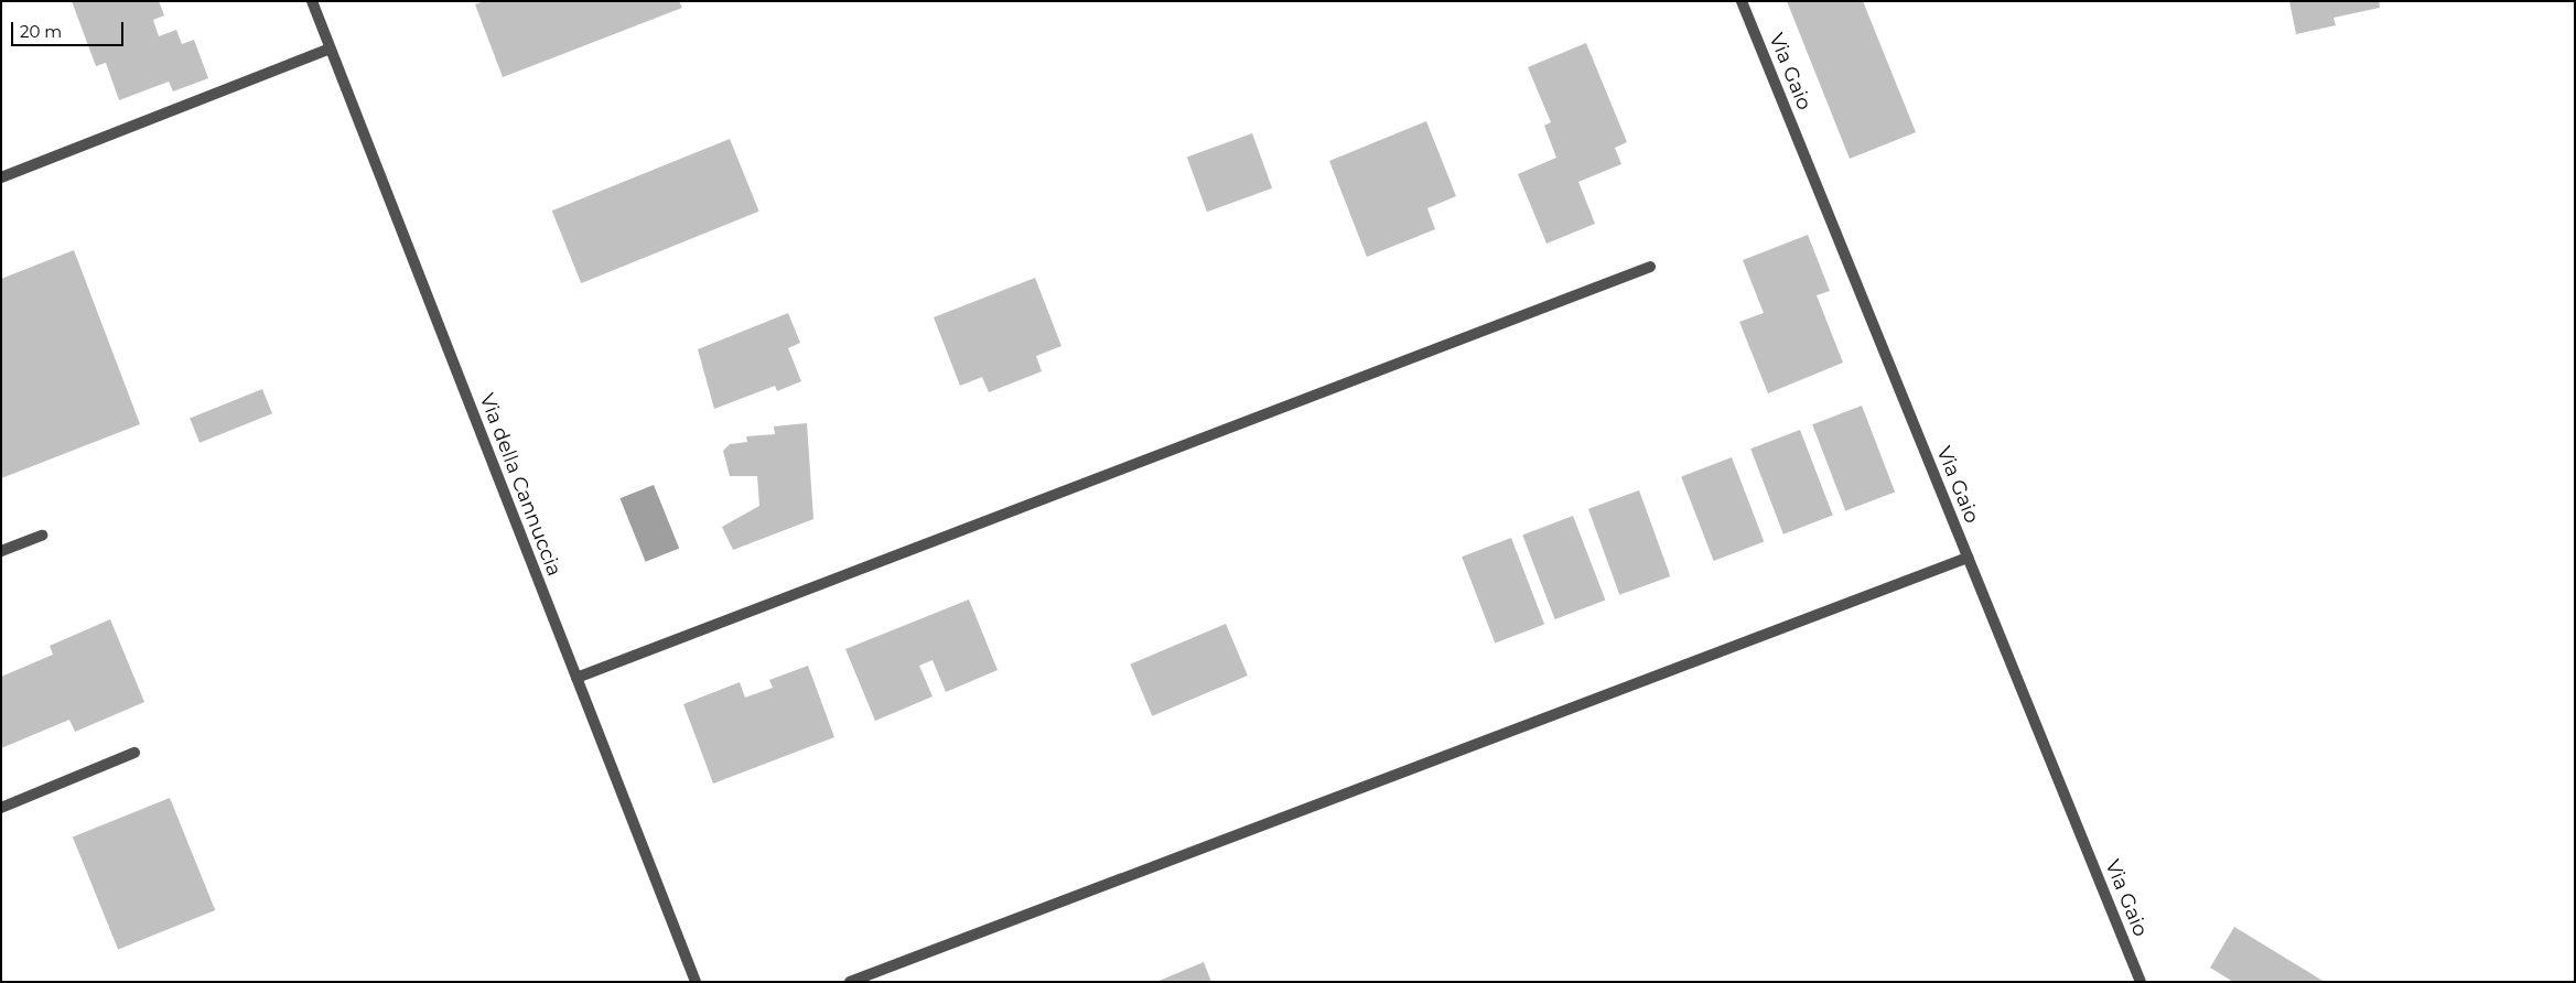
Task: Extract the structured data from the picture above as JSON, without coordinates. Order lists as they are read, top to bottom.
{
  "streets": {
    "street": ["Via Gaio", "Via della Cannuccia"]
  },
  "scale_bar": "20 m"
}
